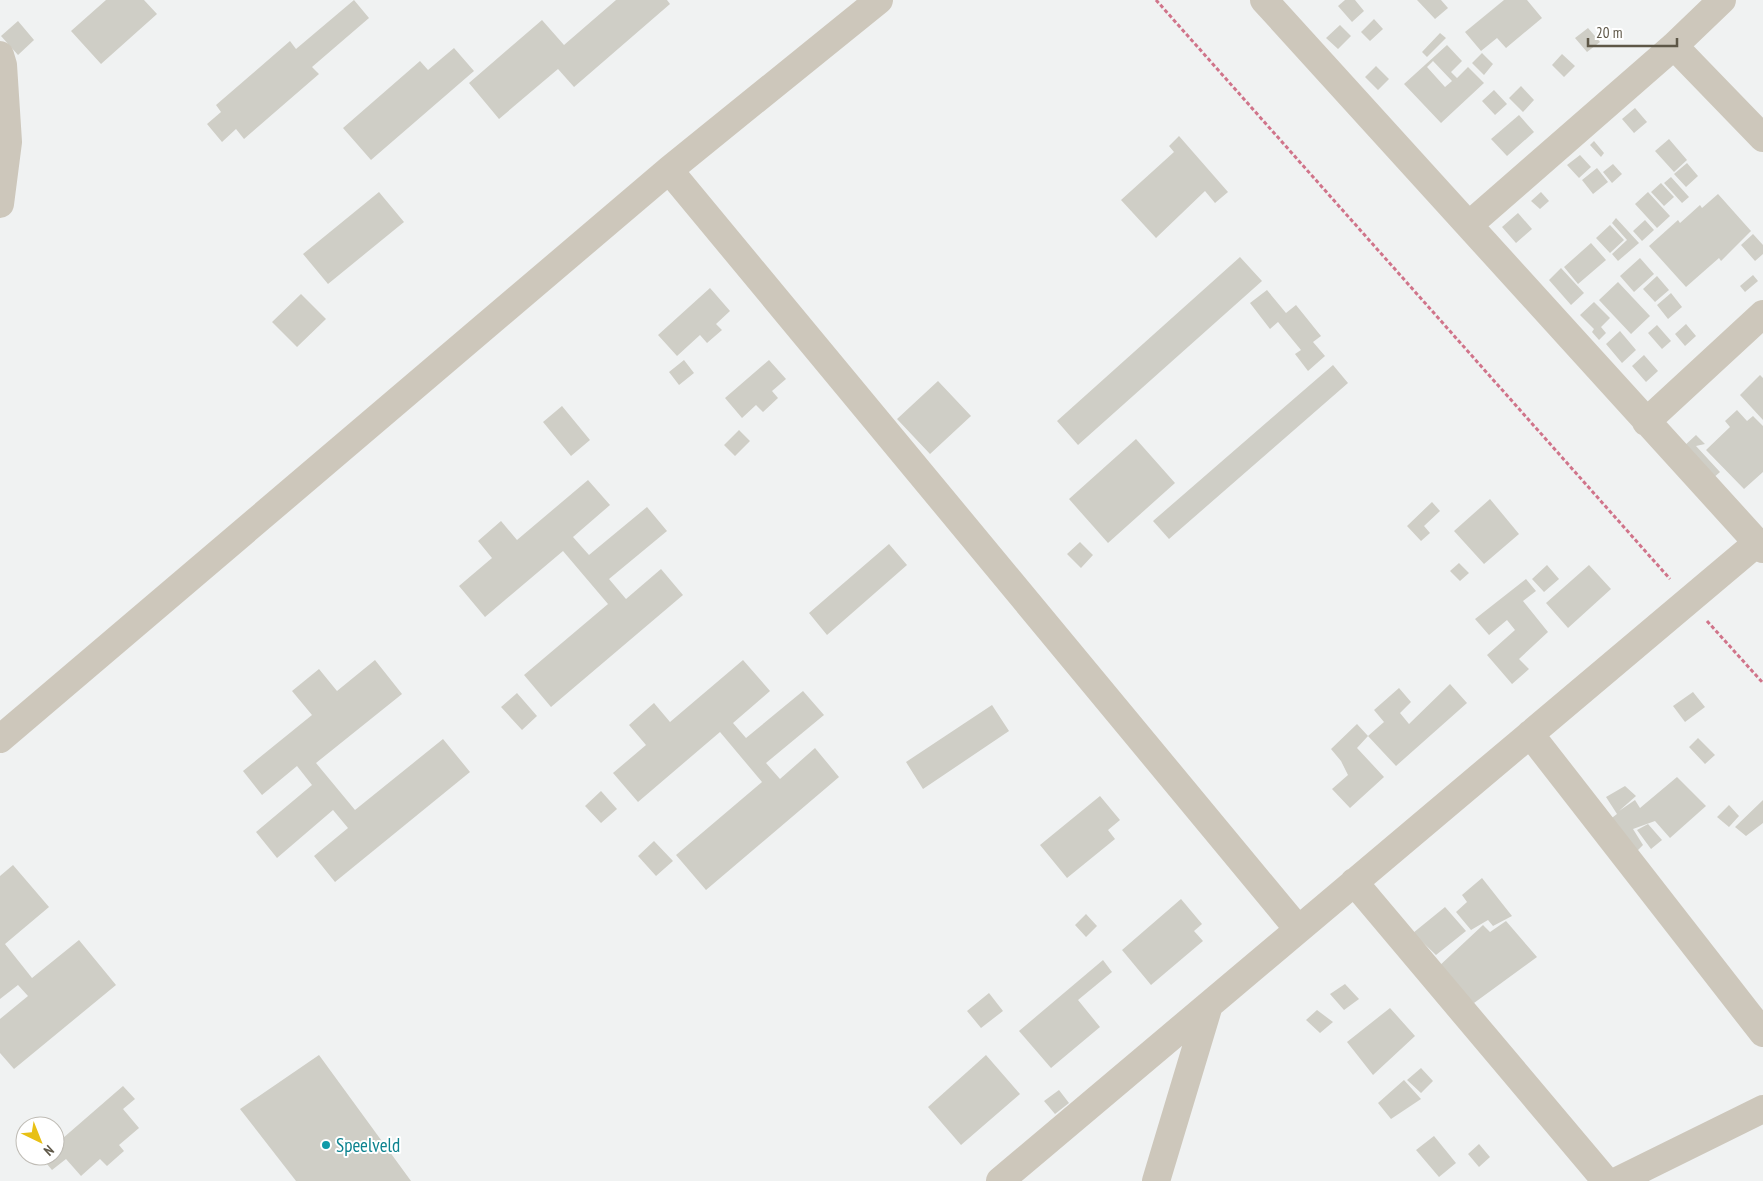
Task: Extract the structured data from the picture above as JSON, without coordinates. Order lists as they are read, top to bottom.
{
  "places": ["Speelveld"],
  "scale_bar": "20 m",
  "north": "bottom right"
}
